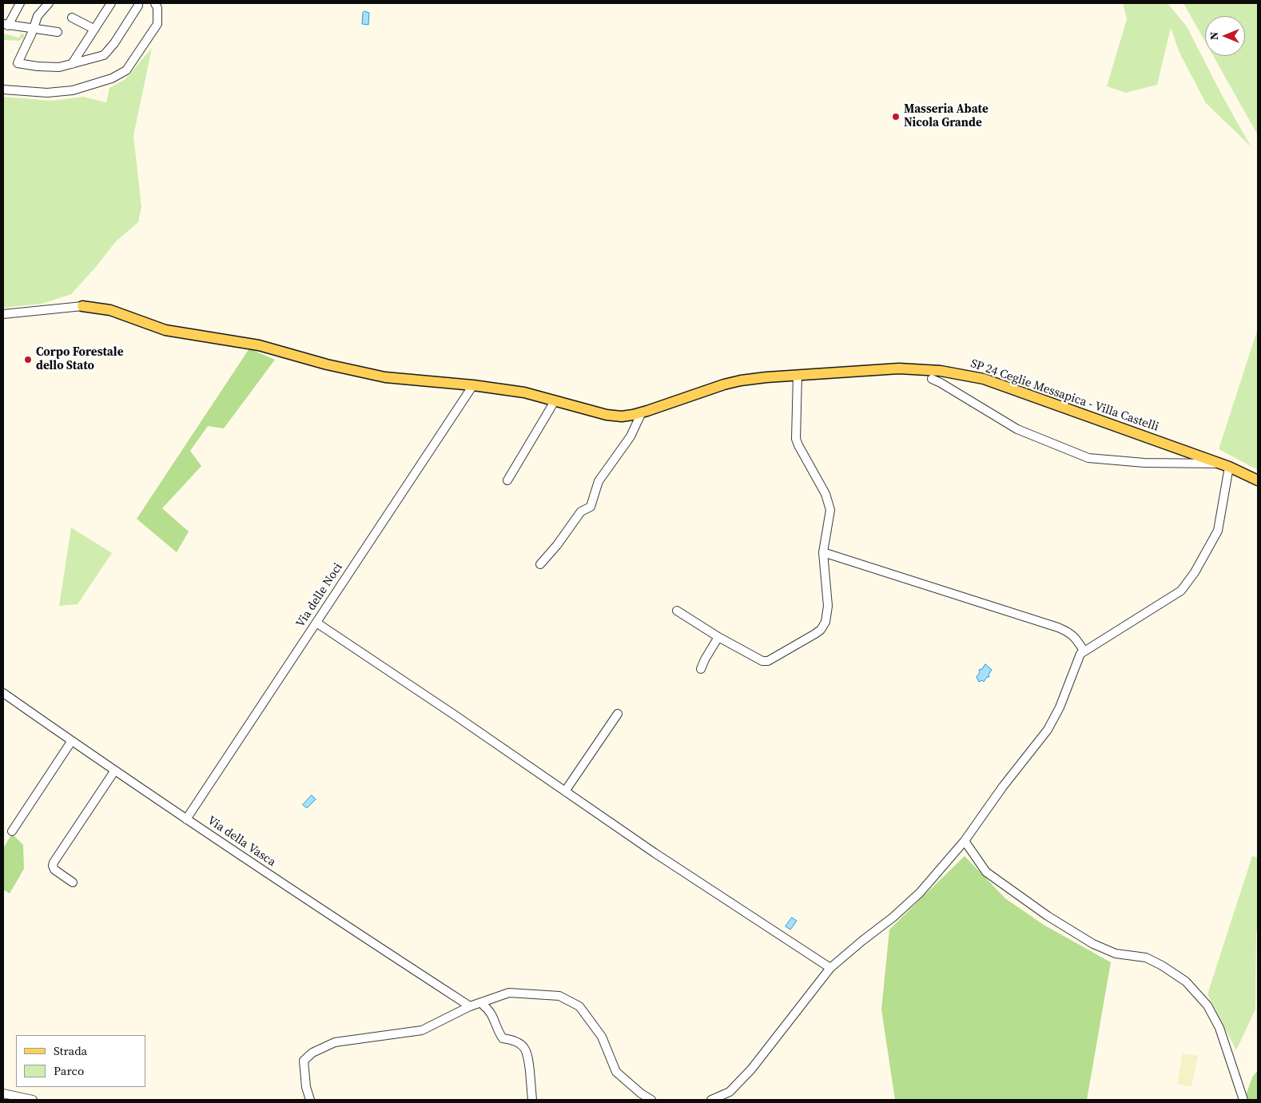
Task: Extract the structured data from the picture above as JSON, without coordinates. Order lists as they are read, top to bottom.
{
  "streets": {
    "main road": ["SP 24 Ceglie Messapica - Villa Castelli"],
    "street": ["Via delle Noci", "Via della Vasca"]
  },
  "crossings": [
    ["SP 24 Ceglie Messapica - Villa Castelli", "Via delle Noci"],
    ["Via delle Noci", "Via della Vasca"]
  ],
  "places": ["Masseria Abate Nicola Grande", "Corpo Forestale dello Stato"],
  "legend": ["Strada", "Parco"],
  "north": "left"
}
